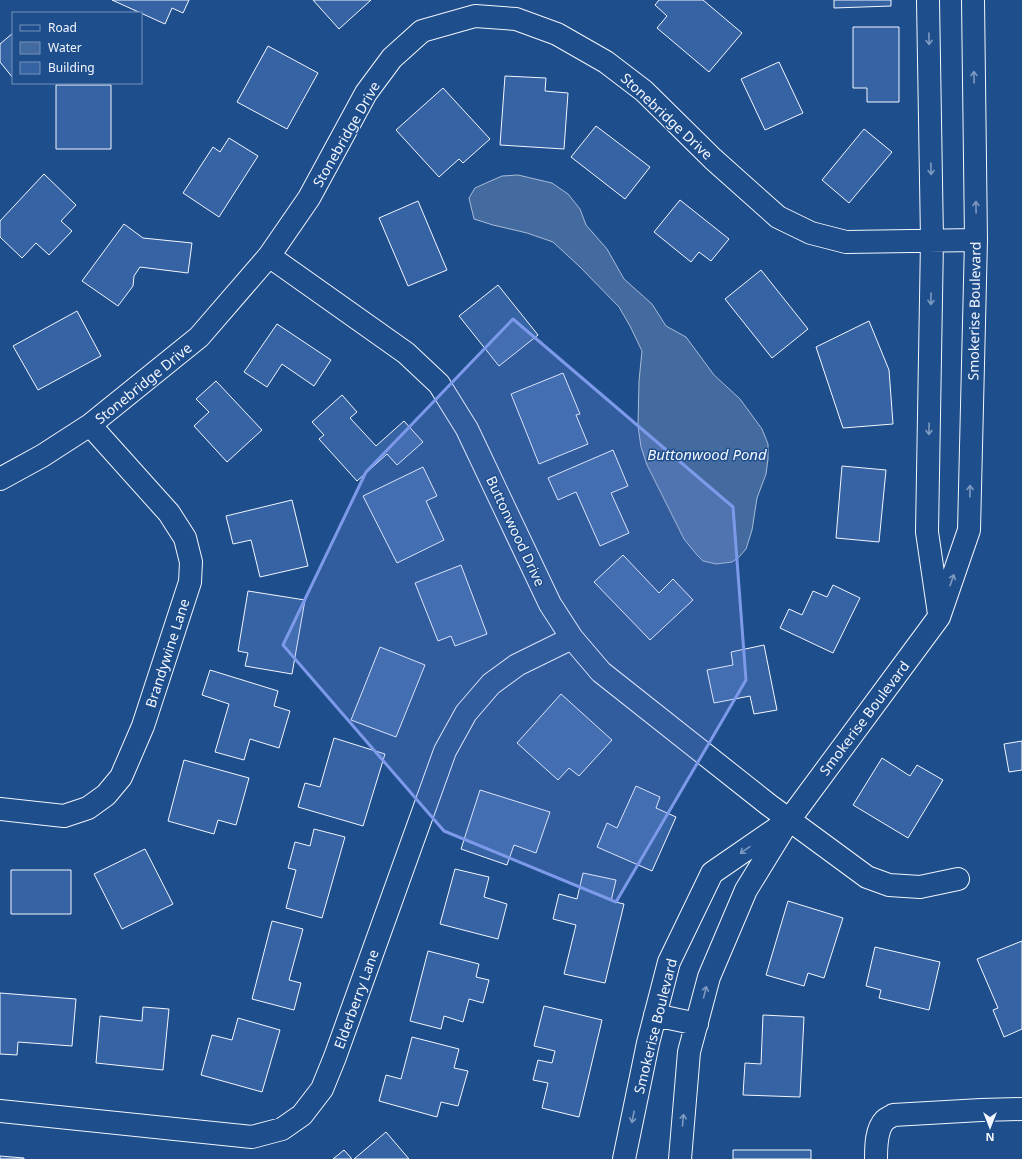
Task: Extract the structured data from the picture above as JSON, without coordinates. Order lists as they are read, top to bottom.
{
  "streets": {
    "street": [
      "Stonebridge Drive",
      "Smokerise Boulevard",
      "Buttonwood Drive",
      "Brandywine Lane",
      "Elderberry Lane"
    ]
  },
  "crossings": [
    ["Stonebridge Drive", "Smokerise Boulevard"],
    ["Stonebridge Drive", "Buttonwood Drive"],
    ["Stonebridge Drive", "Brandywine Lane"],
    ["Smokerise Boulevard", "Buttonwood Drive"],
    ["Buttonwood Drive", "Elderberry Lane"]
  ],
  "water": ["Buttonwood Pond"],
  "legend": ["Road", "Water", "Building"],
  "north": "bottom"
}
